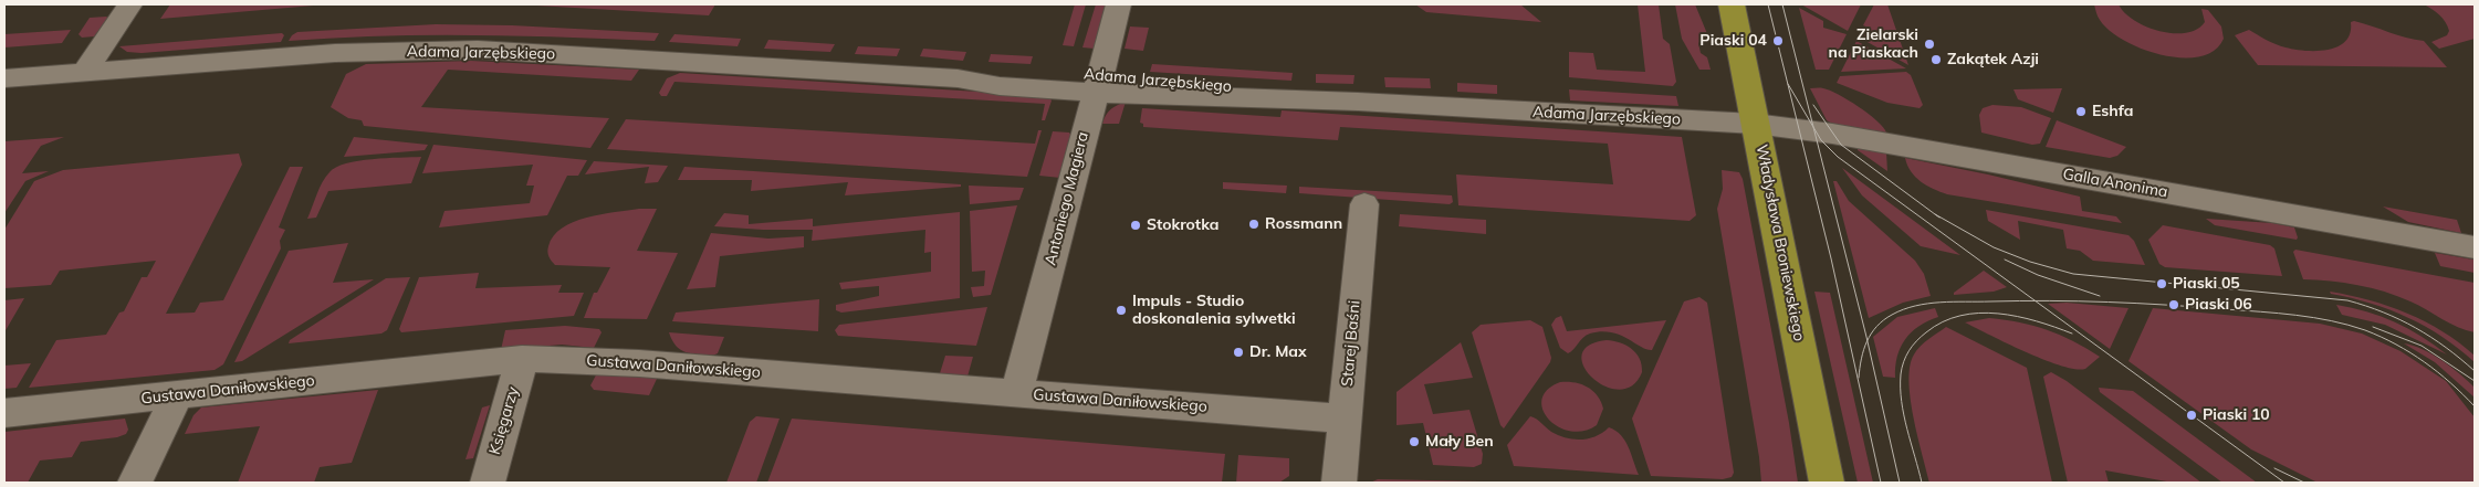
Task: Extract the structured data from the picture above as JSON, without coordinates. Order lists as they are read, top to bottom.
{
  "streets": {
    "main road": ["Władysława Broniewskiego"],
    "street": [
      "Adama Jarzębskiego",
      "Galla Anonima",
      "Antoniego Magiera",
      "Starej Baśni",
      "Gustawa Daniłowskiego",
      "Księgarzy"
    ]
  },
  "crossings": [
    ["Adama Jarzębskiego", "Galla Anonima"],
    ["Adama Jarzębskiego", "Antoniego Magiera"],
    ["Adama Jarzębskiego", "Władysława Broniewskiego"],
    ["Galla Anonima", "Władysława Broniewskiego"],
    ["Antoniego Magiera", "Gustawa Daniłowskiego"],
    ["Starej Baśni", "Gustawa Daniłowskiego"],
    ["Gustawa Daniłowskiego", "Księgarzy"]
  ],
  "places": [
    "Piaski 04",
    "Zielarski na Piaskach",
    "Zakątek Azji",
    "Eshfa",
    "Rossmann",
    "Stokrotka",
    "Piaski 05",
    "Piaski 06",
    "Impuls - Studio doskonalenia sylwetki",
    "Dr. Max",
    "Piaski 10",
    "Mały Ben"
  ]
}
